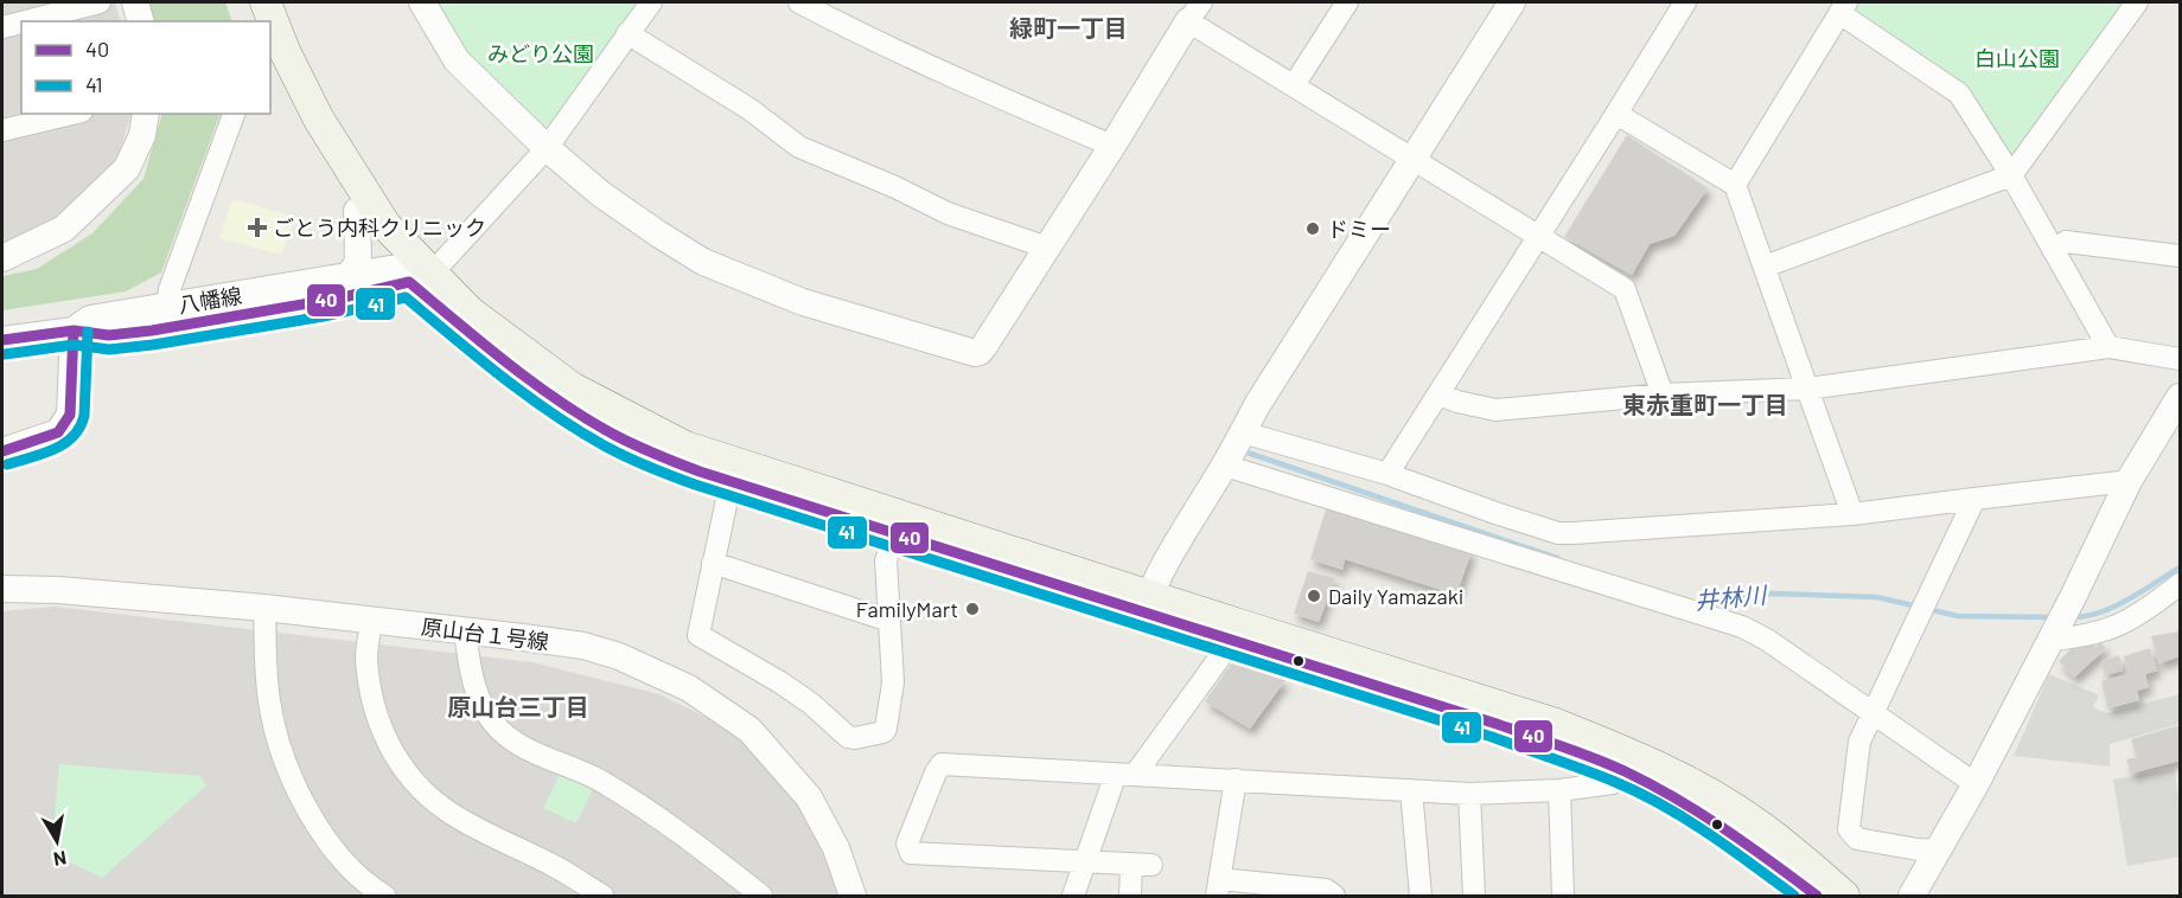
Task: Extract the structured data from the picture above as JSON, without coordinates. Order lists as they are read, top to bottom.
{
  "streets": {
    "street": ["八幡線", "原山台１号線"]
  },
  "districts": ["緑町一丁目", "東赤重町一丁目", "原山台三丁目"],
  "water": ["井林川"],
  "parks": ["みどり公園", "白山公園"],
  "places": {
    "health": ["ごとう内科クリニック"],
    "other": ["ドミー", "Daily Yamazaki", "FamilyMart"]
  },
  "lines": ["transit line 40", "transit line 41"],
  "legend": ["40", "41"],
  "north": "bottom"
}
